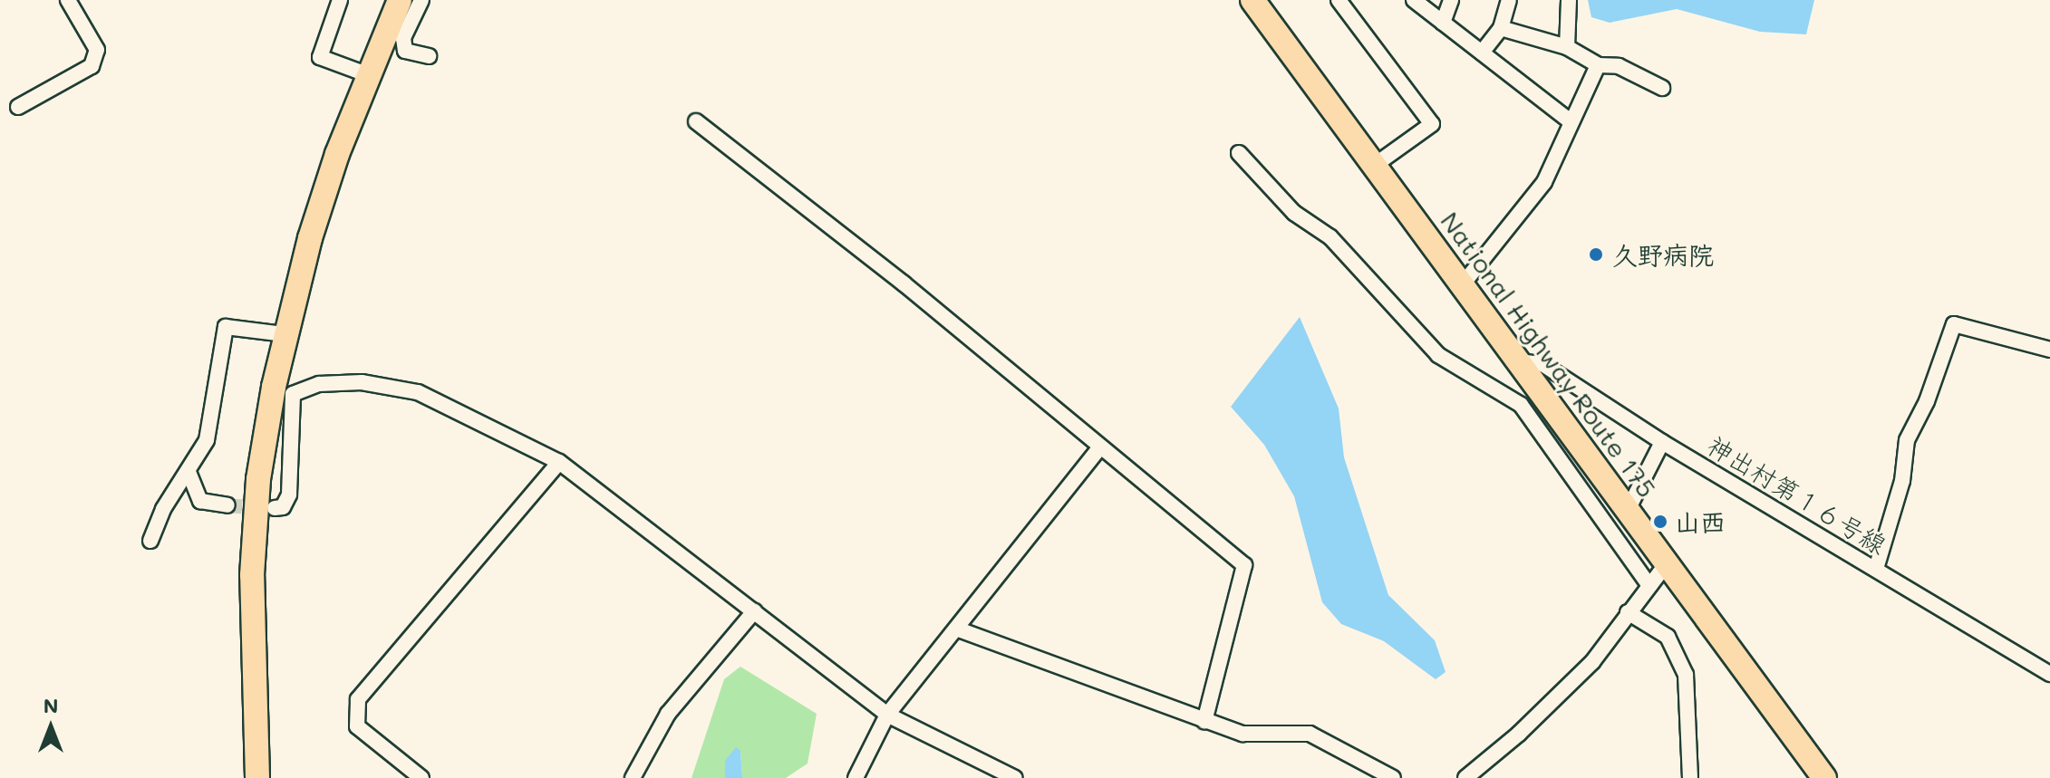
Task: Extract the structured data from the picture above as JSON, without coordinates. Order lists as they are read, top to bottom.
{
  "streets": {
    "highway": ["National Highway Route 175"],
    "street": ["神出村第１６号線"]
  },
  "crossings": [
    ["National Highway Route 175", "神出村第１６号線"]
  ],
  "places": ["久野病院", "山西"],
  "north": "top"
}
